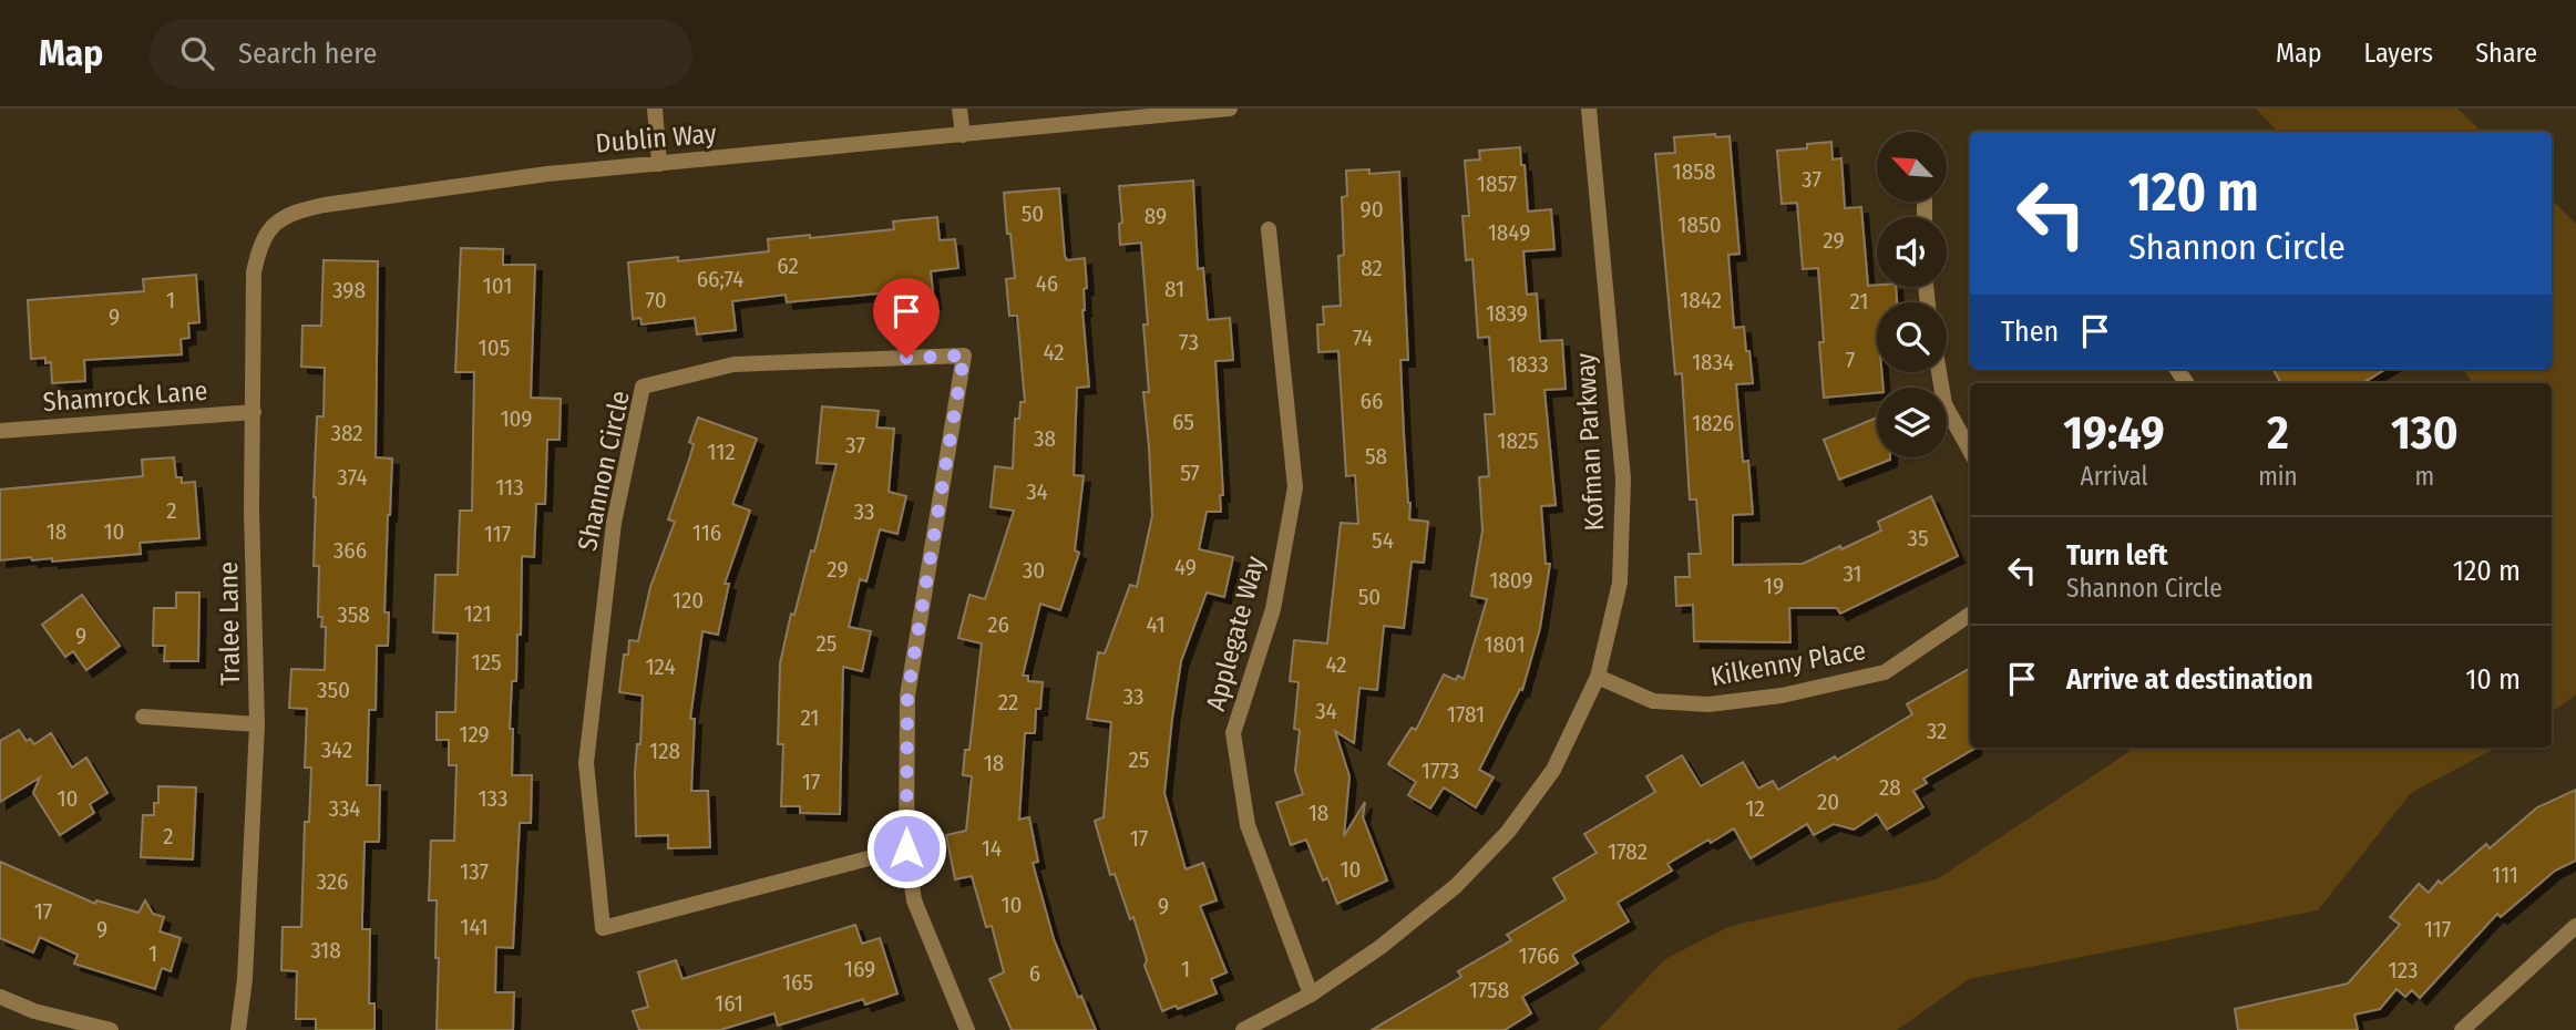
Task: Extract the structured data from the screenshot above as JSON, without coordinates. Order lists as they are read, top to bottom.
{
  "streets": {
    "street": [
      "Dublin Way",
      "Shamrock Lane",
      "Kofman Parkway",
      "Shannon Circle",
      "Tralee Lane",
      "Applegate Way",
      "Kilkenny Place"
    ]
  },
  "crossings": [
    ["Dublin Way", "Tralee Lane"],
    ["Shamrock Lane", "Tralee Lane"],
    ["Kofman Parkway", "Applegate Way"],
    ["Kofman Parkway", "Kilkenny Place"]
  ],
  "house_numbers": [
    "1858",
    "37",
    "1857",
    "90",
    "50",
    "89",
    "1850",
    "1849",
    "29",
    "62",
    "82",
    "66;74",
    "46",
    "101",
    "81",
    "398",
    "1",
    "70",
    "1842",
    "21",
    "1839",
    "9",
    "74",
    "73",
    "105",
    "42",
    "7",
    "1834",
    "1833",
    "66",
    "109",
    "65",
    "1826",
    "382",
    "38",
    "1825",
    "37",
    "112",
    "58",
    "57",
    "374",
    "113",
    "34",
    "2",
    "33",
    "18",
    "10",
    "116",
    "117",
    "35",
    "54",
    "366",
    "49",
    "29",
    "30",
    "31",
    "1809",
    "19",
    "50",
    "120",
    "121",
    "358",
    "26",
    "41",
    "9",
    "25",
    "1801",
    "125",
    "42",
    "124",
    "350",
    "33",
    "22",
    "34",
    "1781",
    "21",
    "32",
    "129",
    "342",
    "128",
    "25",
    "18",
    "1773",
    "17",
    "28",
    "10",
    "133",
    "20",
    "334",
    "12",
    "18",
    "2",
    "17",
    "14",
    "1782",
    "10",
    "137",
    "111",
    "326",
    "10",
    "9",
    "17",
    "141",
    "9",
    "117",
    "318",
    "1",
    "1766",
    "169",
    "1",
    "123",
    "6",
    "165",
    "1758",
    "161"
  ],
  "north": "top left",
  "page": {
    "header": "Map",
    "search": "Search here",
    "nav": ["Map", "Layers", "Share"],
    "turn": ["120 m", "Shannon Circle"],
    "then": "Then",
    "eta": [
      "19:49",
      "Arrival",
      "2",
      "min",
      "130",
      "m"
    ],
    "list": [
      {
        "name": "Turn left",
        "note": "Shannon Circle",
        "value": "120 m"
      },
      {
        "name": "Arrive at destination",
        "value": "10 m"
      }
    ]
  }
}
